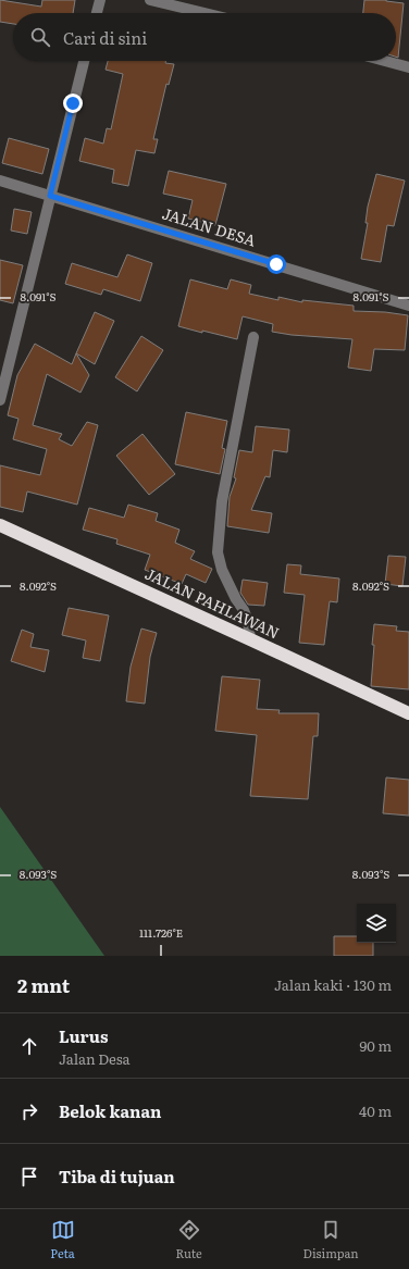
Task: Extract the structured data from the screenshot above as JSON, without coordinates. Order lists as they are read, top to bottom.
{
  "streets": {
    "highway": ["JALAN PAHLAWAN"],
    "street": ["JALAN DESA"]
  },
  "page": {
    "search": "Cari di sini",
    "heading": ["2 mnt", "Jalan kaki · 130 m"],
    "list": [
      ["Lurus", "Jalan Desa", "90 m"],
      ["Belok kanan", "40 m"],
      "Tiba di tujuan"
    ],
    "nav": ["Peta", "Rute", "Disimpan"]
  },
  "coordinates": [
    "8.091°S",
    "8.092°S",
    "8.093°S",
    "111.726°E"
  ]
}
